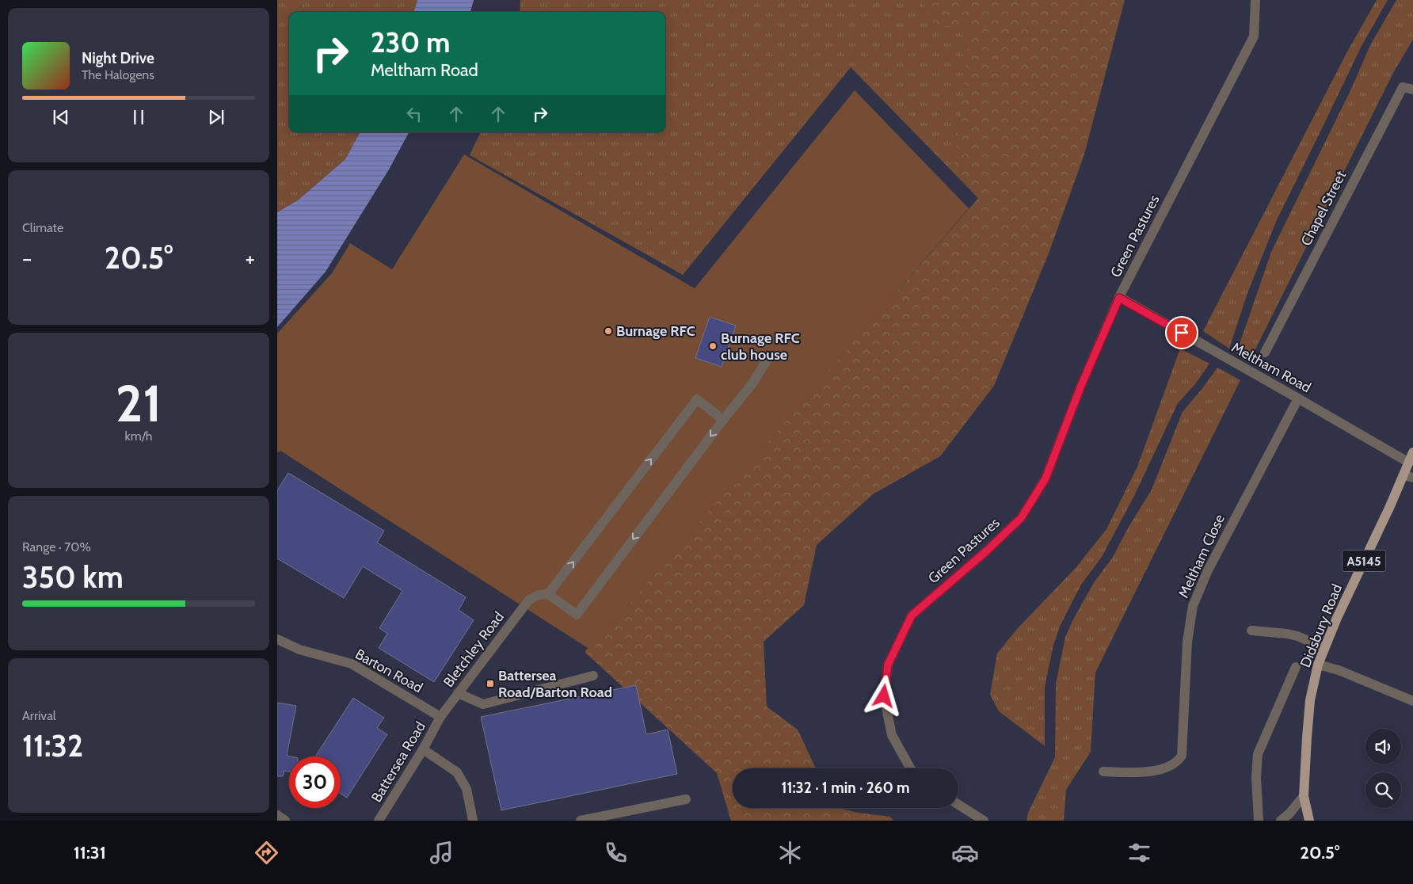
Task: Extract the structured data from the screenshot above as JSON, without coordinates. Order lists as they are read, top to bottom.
{
  "streets": {
    "main road": ["A5145", "Didsbury Road"],
    "street": [
      "Chapel Street",
      "Green Pastures",
      "Meltham Road",
      "Meltham Close",
      "Bletchley Road",
      "Barton Road",
      "Battersea Road"
    ]
  },
  "crossings": [
    ["Green Pastures", "Meltham Road"],
    ["Meltham Road", "Meltham Close"],
    ["Meltham Road", "Didsbury Road"],
    ["Bletchley Road", "Barton Road"],
    ["Bletchley Road", "Battersea Road"],
    ["Barton Road", "Battersea Road"]
  ],
  "places": {
    "other": ["Burnage RFC", "Burnage RFC club house"],
    "transit": ["Battersea Road/Barton Road"]
  },
  "page": {
    "turn": ["230 m", "Meltham Road"],
    "song": ["Night Drive", "The Halogens"],
    "tile": [
      "Climate",
      ["21", "km/h"],
      ["Range · 70%", "350 km"],
      ["Arrival", "11:32"]
    ],
    "heat": ["−", "20.5°", "+"],
    "limit": "30",
    "trip": "11:32 · 1 min · 260 m",
    "tabs": ["11:31", "20.5°"]
  }
}
